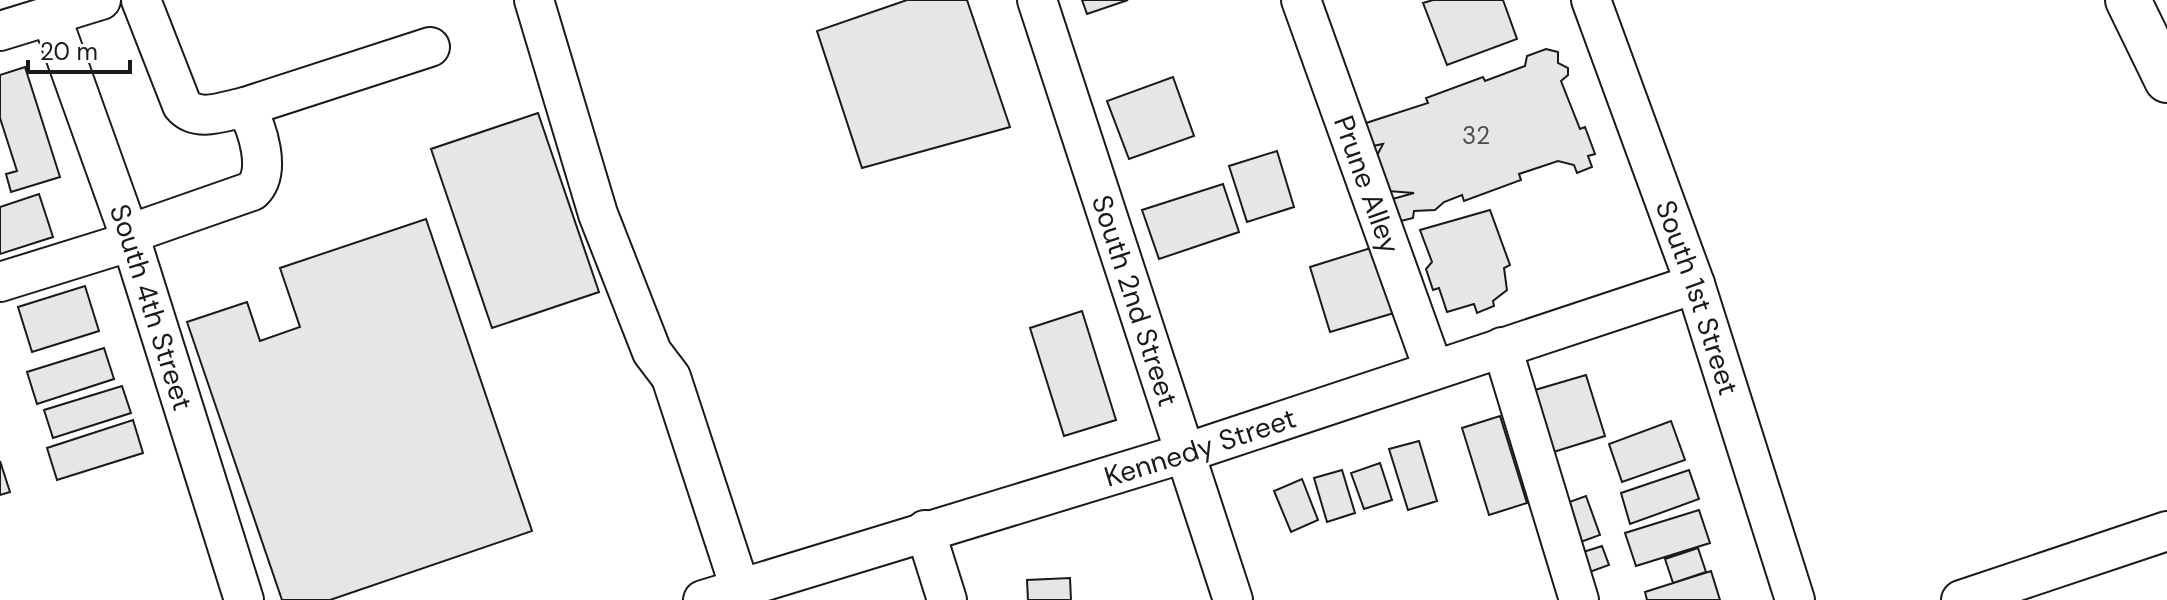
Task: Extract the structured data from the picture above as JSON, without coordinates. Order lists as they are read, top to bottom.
{
  "streets": {
    "street": [
      "Prune Alley",
      "South 1st Street",
      "South 2nd Street",
      "South 4th Street",
      "Kennedy Street"
    ]
  },
  "crossings": [
    ["Prune Alley", "Kennedy Street"],
    ["South 1st Street", "Kennedy Street"],
    ["South 2nd Street", "Kennedy Street"]
  ],
  "house_numbers": ["32"],
  "scale_bar": "20 m"
}
